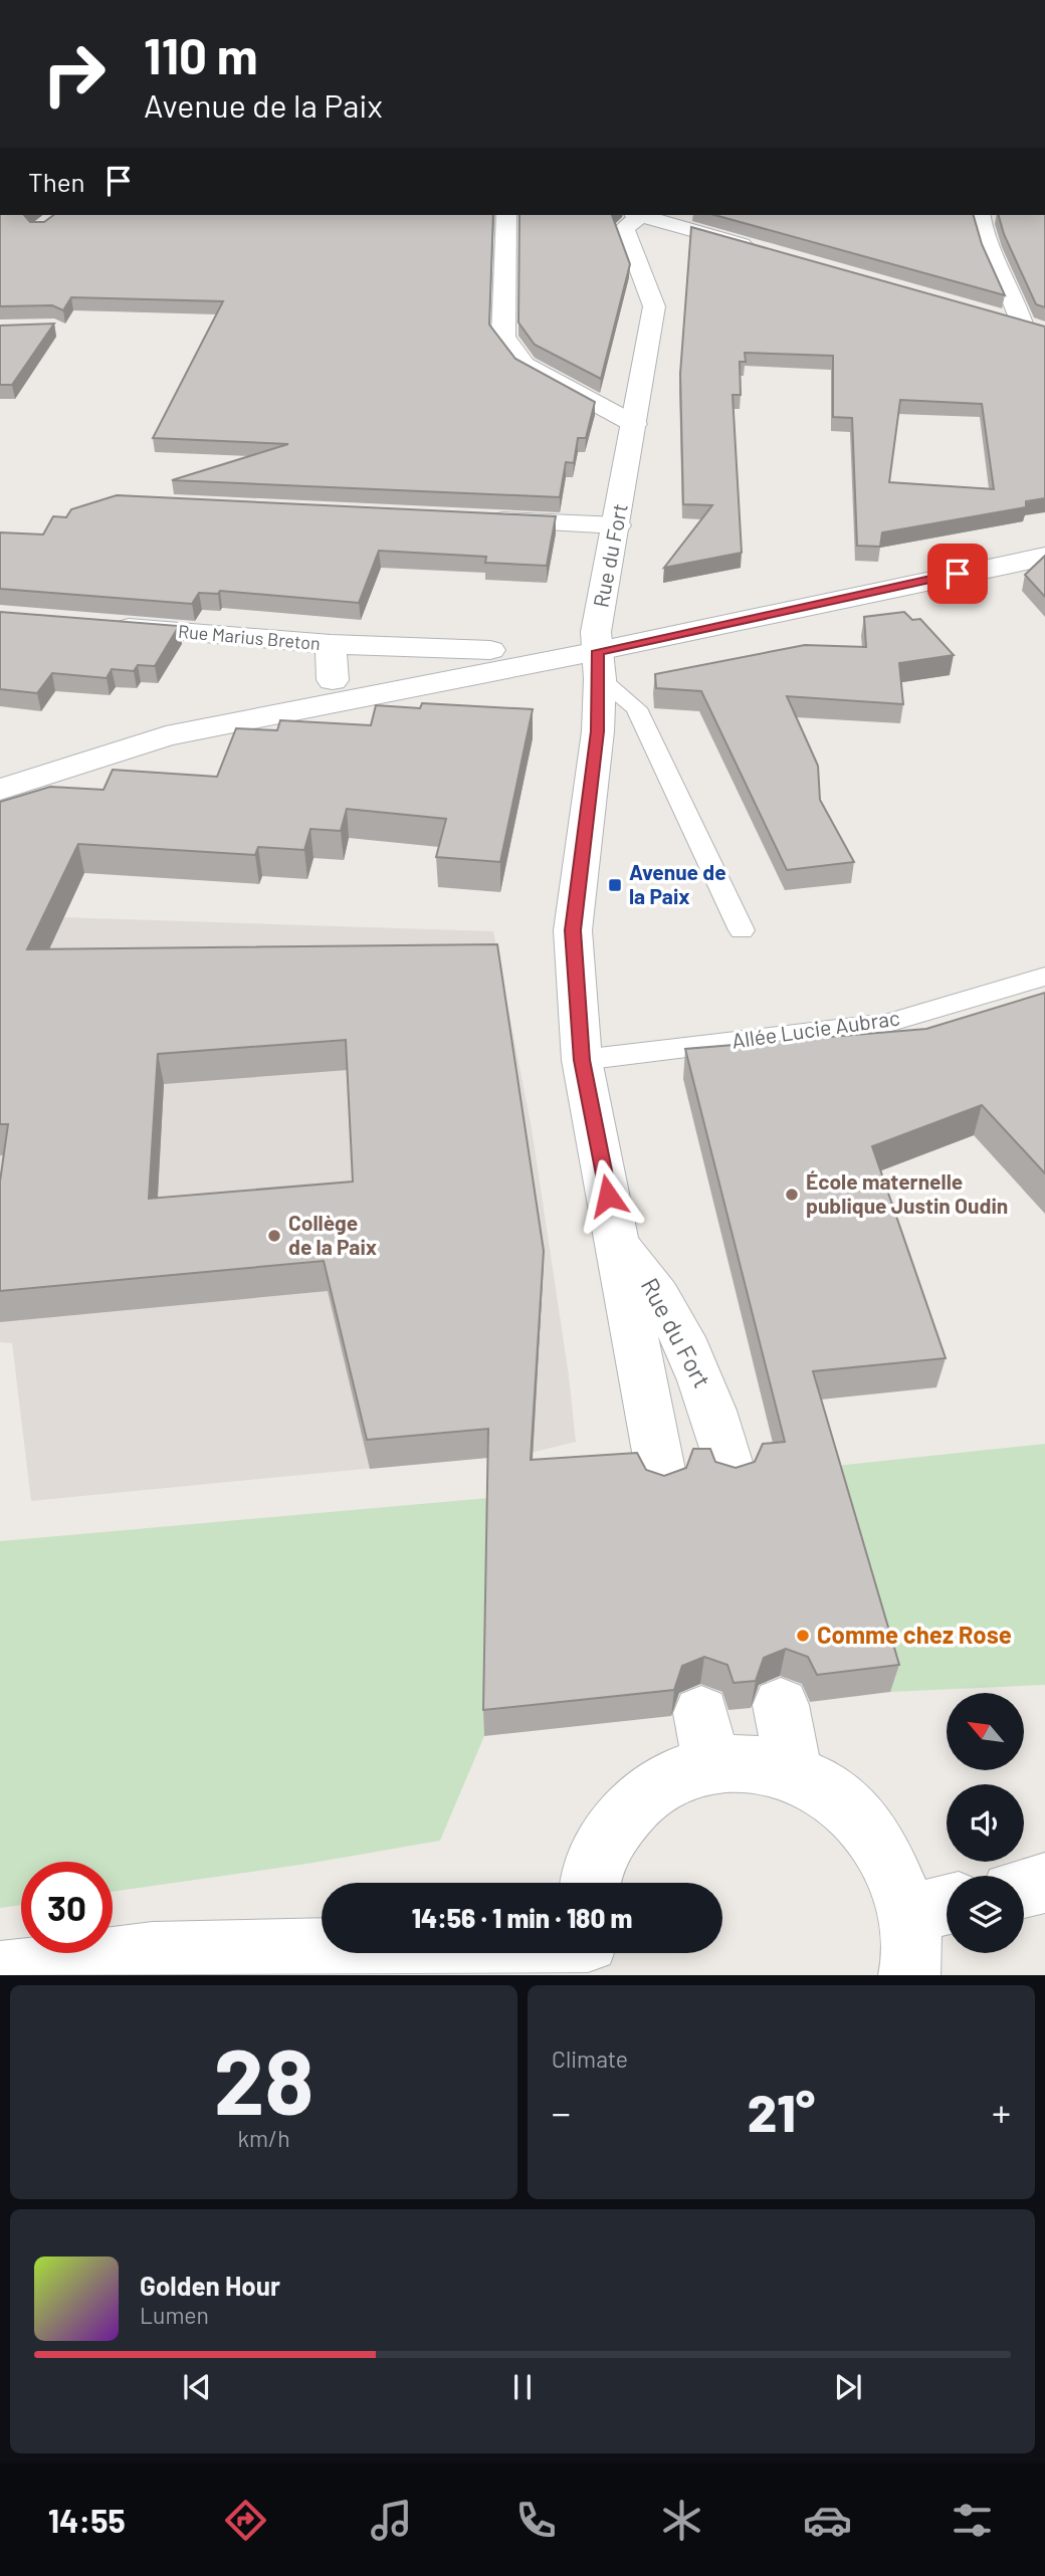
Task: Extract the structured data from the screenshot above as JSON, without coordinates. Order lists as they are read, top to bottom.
{
  "streets": {
    "street": ["Rue du Fort", "Rue Marius Breton"],
    "lane": ["Allée Lucie Aubrac"]
  },
  "crossings": [
    ["Rue du Fort", "Allée Lucie Aubrac"]
  ],
  "places": {
    "transit": ["Avenue de la Paix"],
    "other": ["École maternelle publique Justin Oudin", "Collège de la Paix", "Comme chez Rose"]
  },
  "north": "top left",
  "page": {
    "turn": ["110 m", "Avenue de la Paix"],
    "then": "Then",
    "limit": "30",
    "trip": "14:56 · 1 min · 180 m",
    "tile": [
      ["28", "km/h"],
      "Climate"
    ],
    "heat": ["−", "21°", "+"],
    "song": ["Golden Hour", "Lumen"],
    "tabs": "14:55"
  }
}
